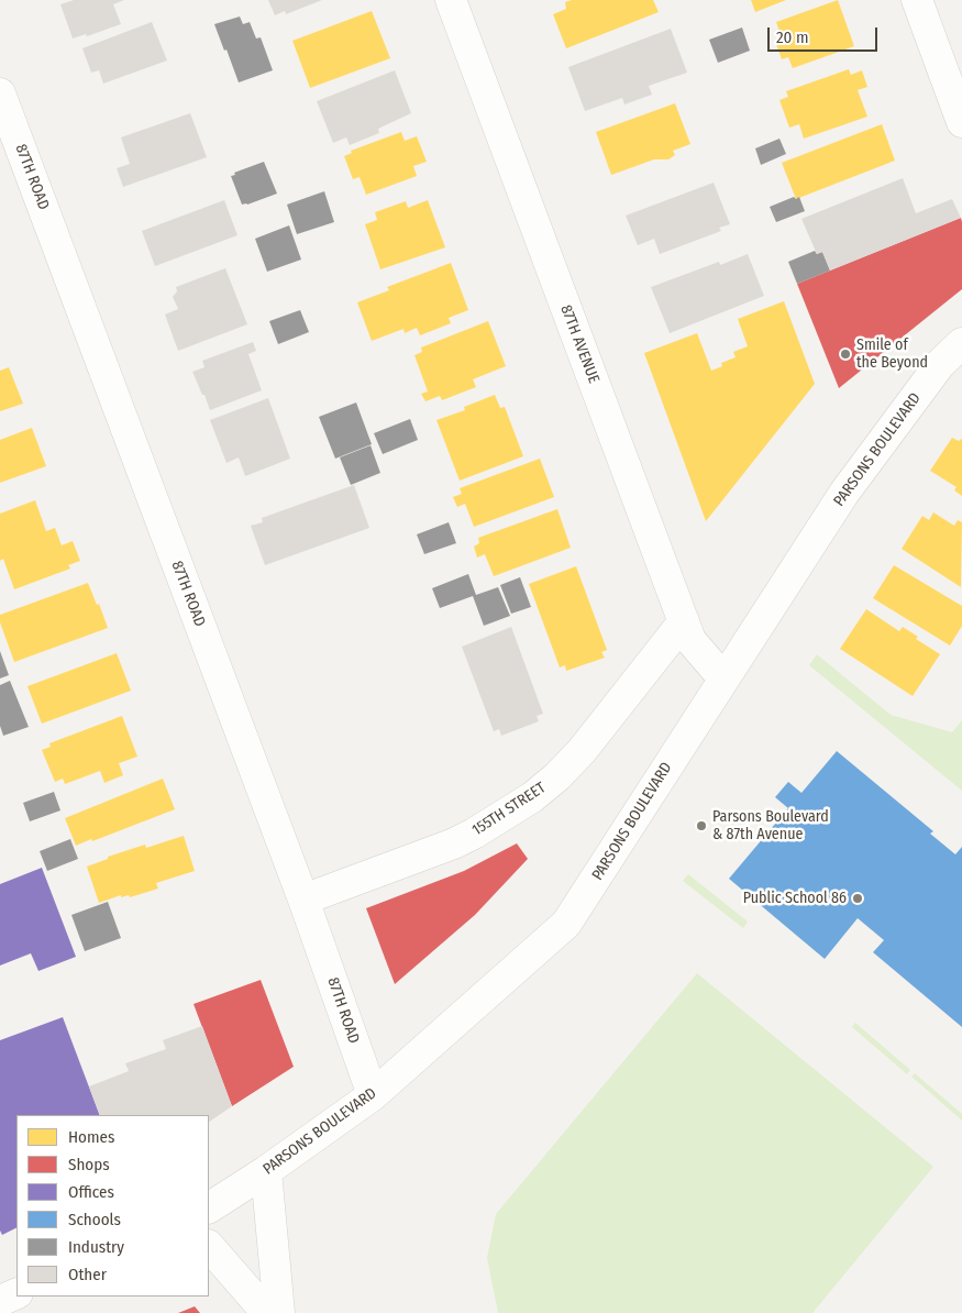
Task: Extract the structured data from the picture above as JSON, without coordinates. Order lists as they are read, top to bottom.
{
  "streets": {
    "street": [
      "87TH ROAD",
      "87TH AVENUE",
      "PARSONS BOULEVARD",
      "155TH STREET"
    ]
  },
  "crossings": [
    ["87TH ROAD", "PARSONS BOULEVARD"],
    ["87TH ROAD", "155TH STREET"],
    ["87TH AVENUE", "PARSONS BOULEVARD"],
    ["87TH AVENUE", "155TH STREET"]
  ],
  "places": ["Smile of the Beyond", "Parsons Boulevard & 87th Avenue", "Public School 86"],
  "legend": [
    "Homes",
    "Shops",
    "Offices",
    "Schools",
    "Industry",
    "Other"
  ],
  "scale_bar": "20 m"
}
